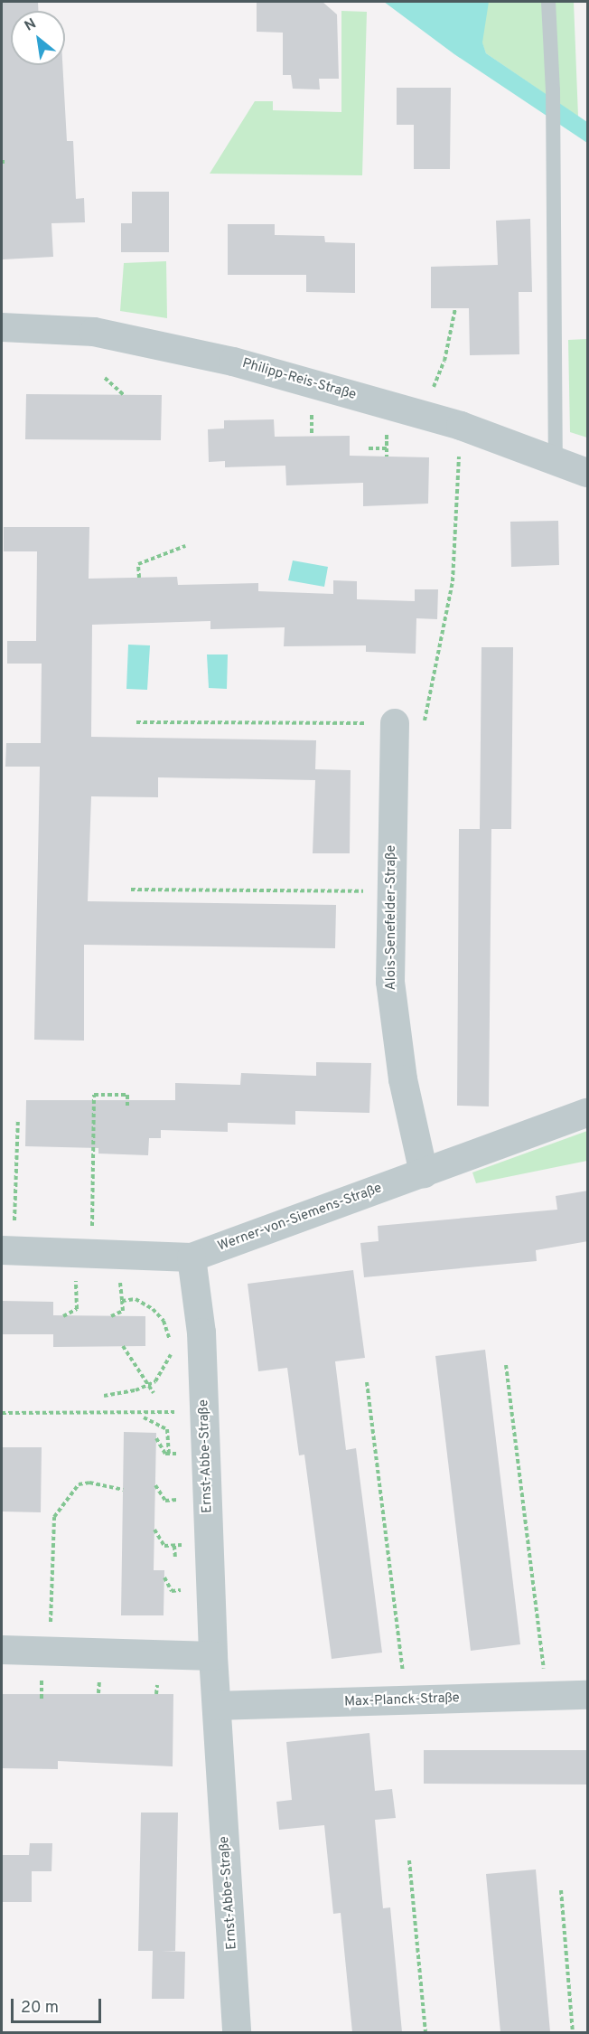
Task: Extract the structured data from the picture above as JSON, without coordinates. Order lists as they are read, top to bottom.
{
  "streets": {
    "street": [
      "Philipp-Reis-Straße",
      "Alois-Senefelder-Straße",
      "Werner-von-Siemens-Straße",
      "Ernst-Abbe-Straße",
      "Max-Planck-Straße"
    ]
  },
  "crossings": [
    ["Alois-Senefelder-Straße", "Werner-von-Siemens-Straße"],
    ["Werner-von-Siemens-Straße", "Ernst-Abbe-Straße"],
    ["Ernst-Abbe-Straße", "Max-Planck-Straße"]
  ],
  "scale_bar": "20 m",
  "north": "top left"
}
